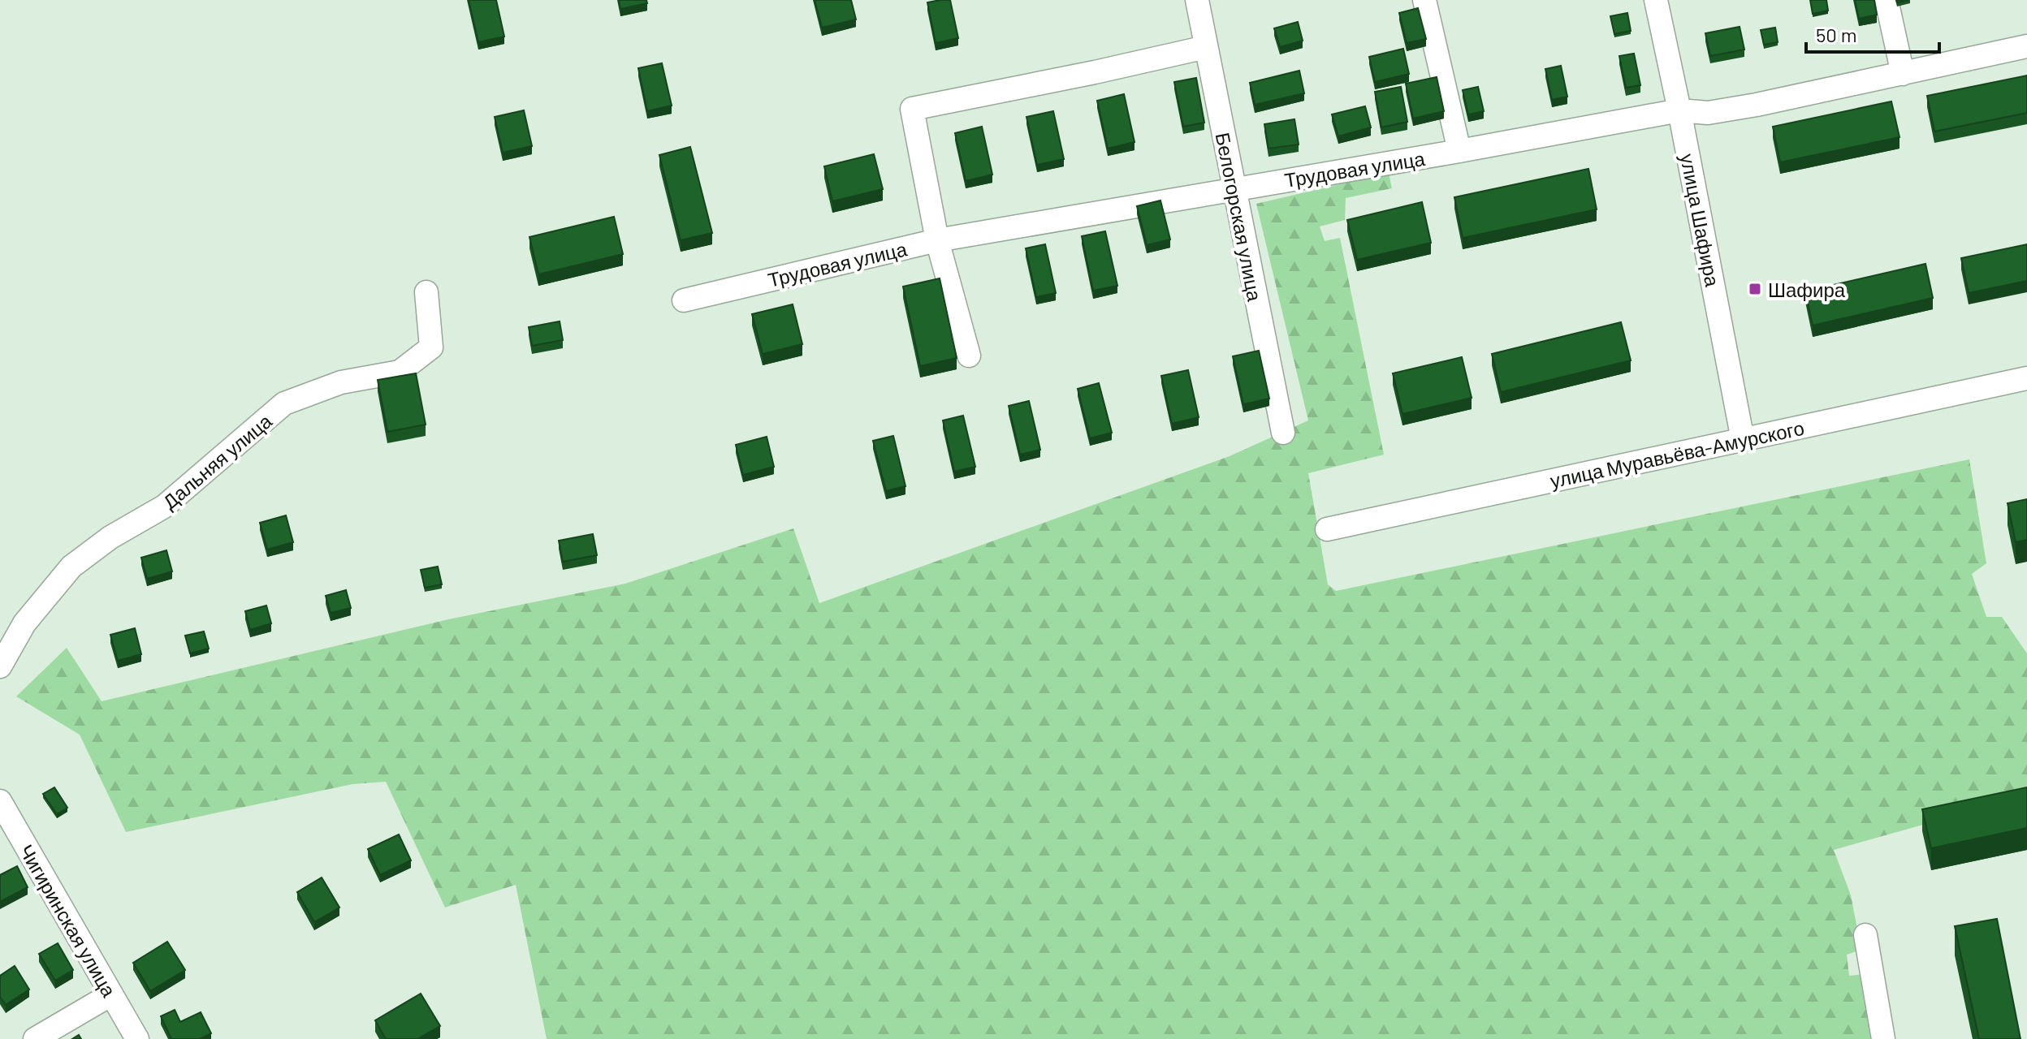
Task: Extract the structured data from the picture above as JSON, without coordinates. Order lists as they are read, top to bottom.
{
  "streets": {
    "street": [
      "Трудовая улица",
      "Белогорская улица",
      "улица Шафира",
      "улица Муравьёва-Амурского",
      "Дальняя улица",
      "Чигиринская улица"
    ]
  },
  "crossings": [
    ["Трудовая улица", "Белогорская улица"],
    ["Трудовая улица", "улица Шафира"],
    ["улица Шафира", "улица Муравьёва-Амурского"]
  ],
  "places": {
    "transit": ["Шафира"]
  },
  "scale_bar": "50 m"
}
